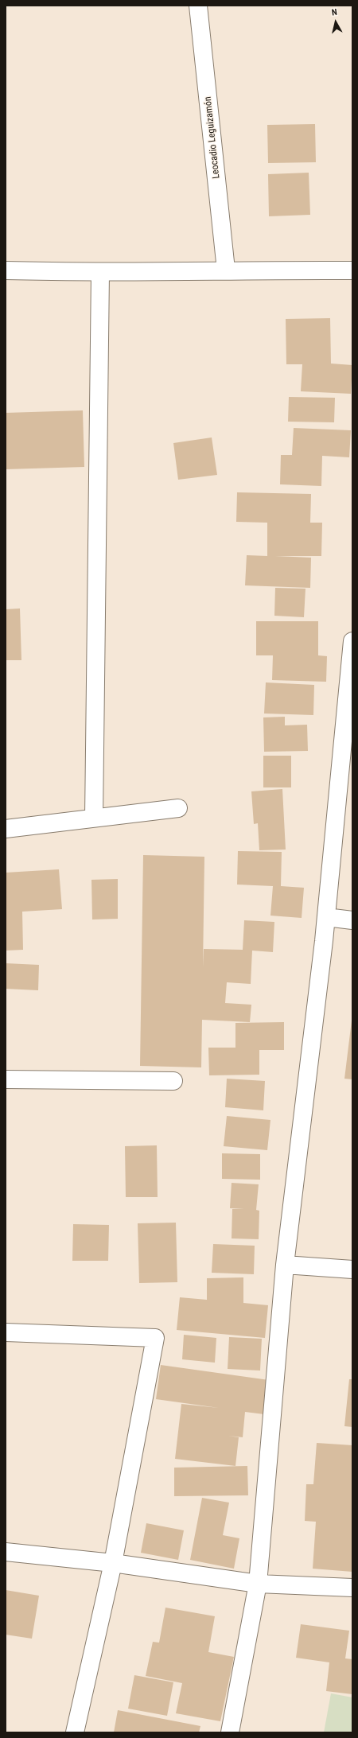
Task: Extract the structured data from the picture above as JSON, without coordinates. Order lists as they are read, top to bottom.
{
  "streets": {
    "street": ["Leocadio Leguizamón"]
  },
  "north": "top"
}
